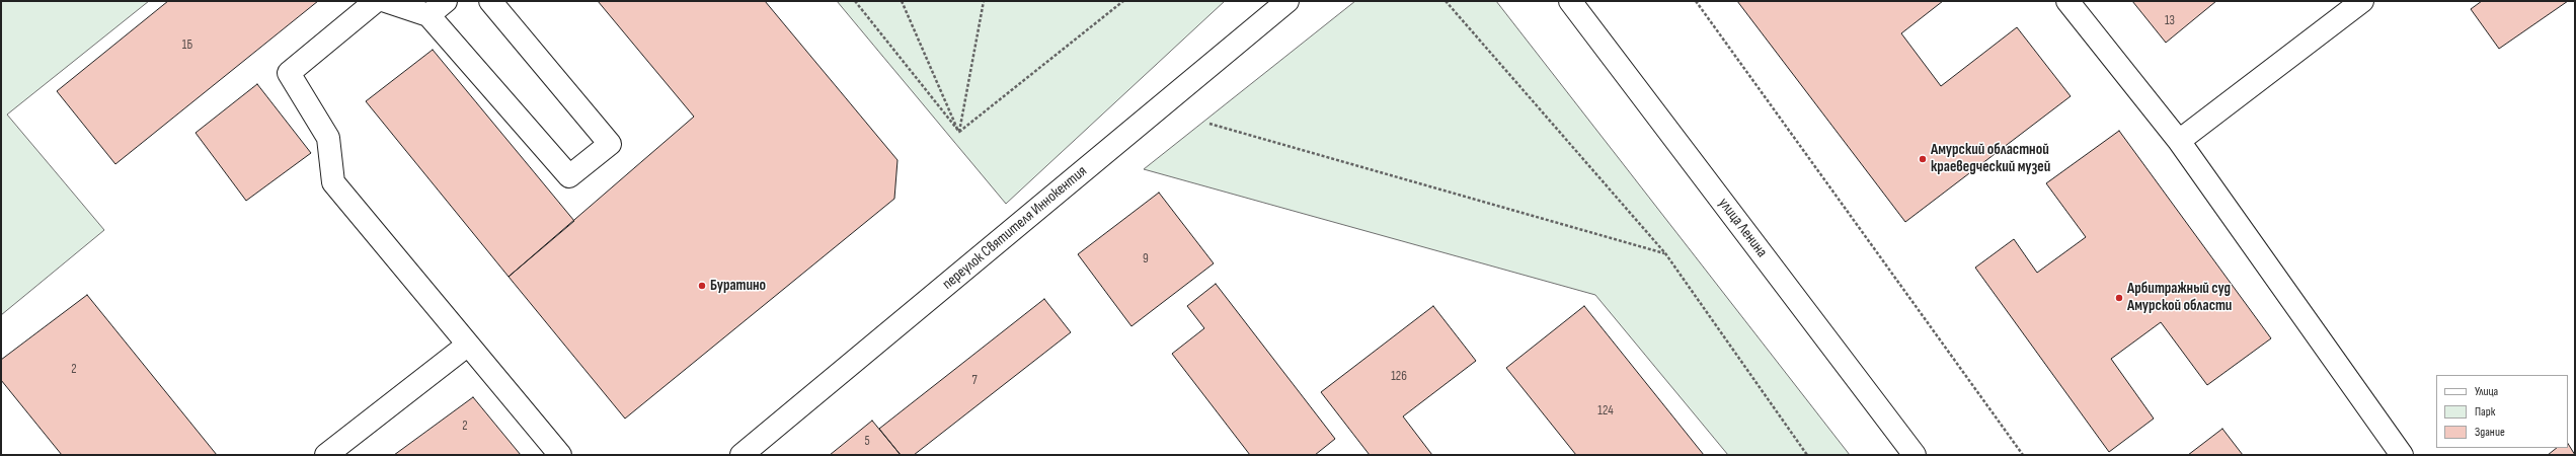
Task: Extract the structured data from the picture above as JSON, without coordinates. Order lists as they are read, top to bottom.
{
  "streets": {
    "street": ["переулок Святителя Иннокентия", "улица Ленина"]
  },
  "places": ["Амурский областной краеведческий музей", "Буратино", "Арбитражный суд Амурской области"],
  "house_numbers": [
    "13",
    "1Б",
    "9",
    "2",
    "126",
    "7",
    "124",
    "2",
    "5"
  ],
  "legend": ["Улица", "Парк", "Здание"]
}
